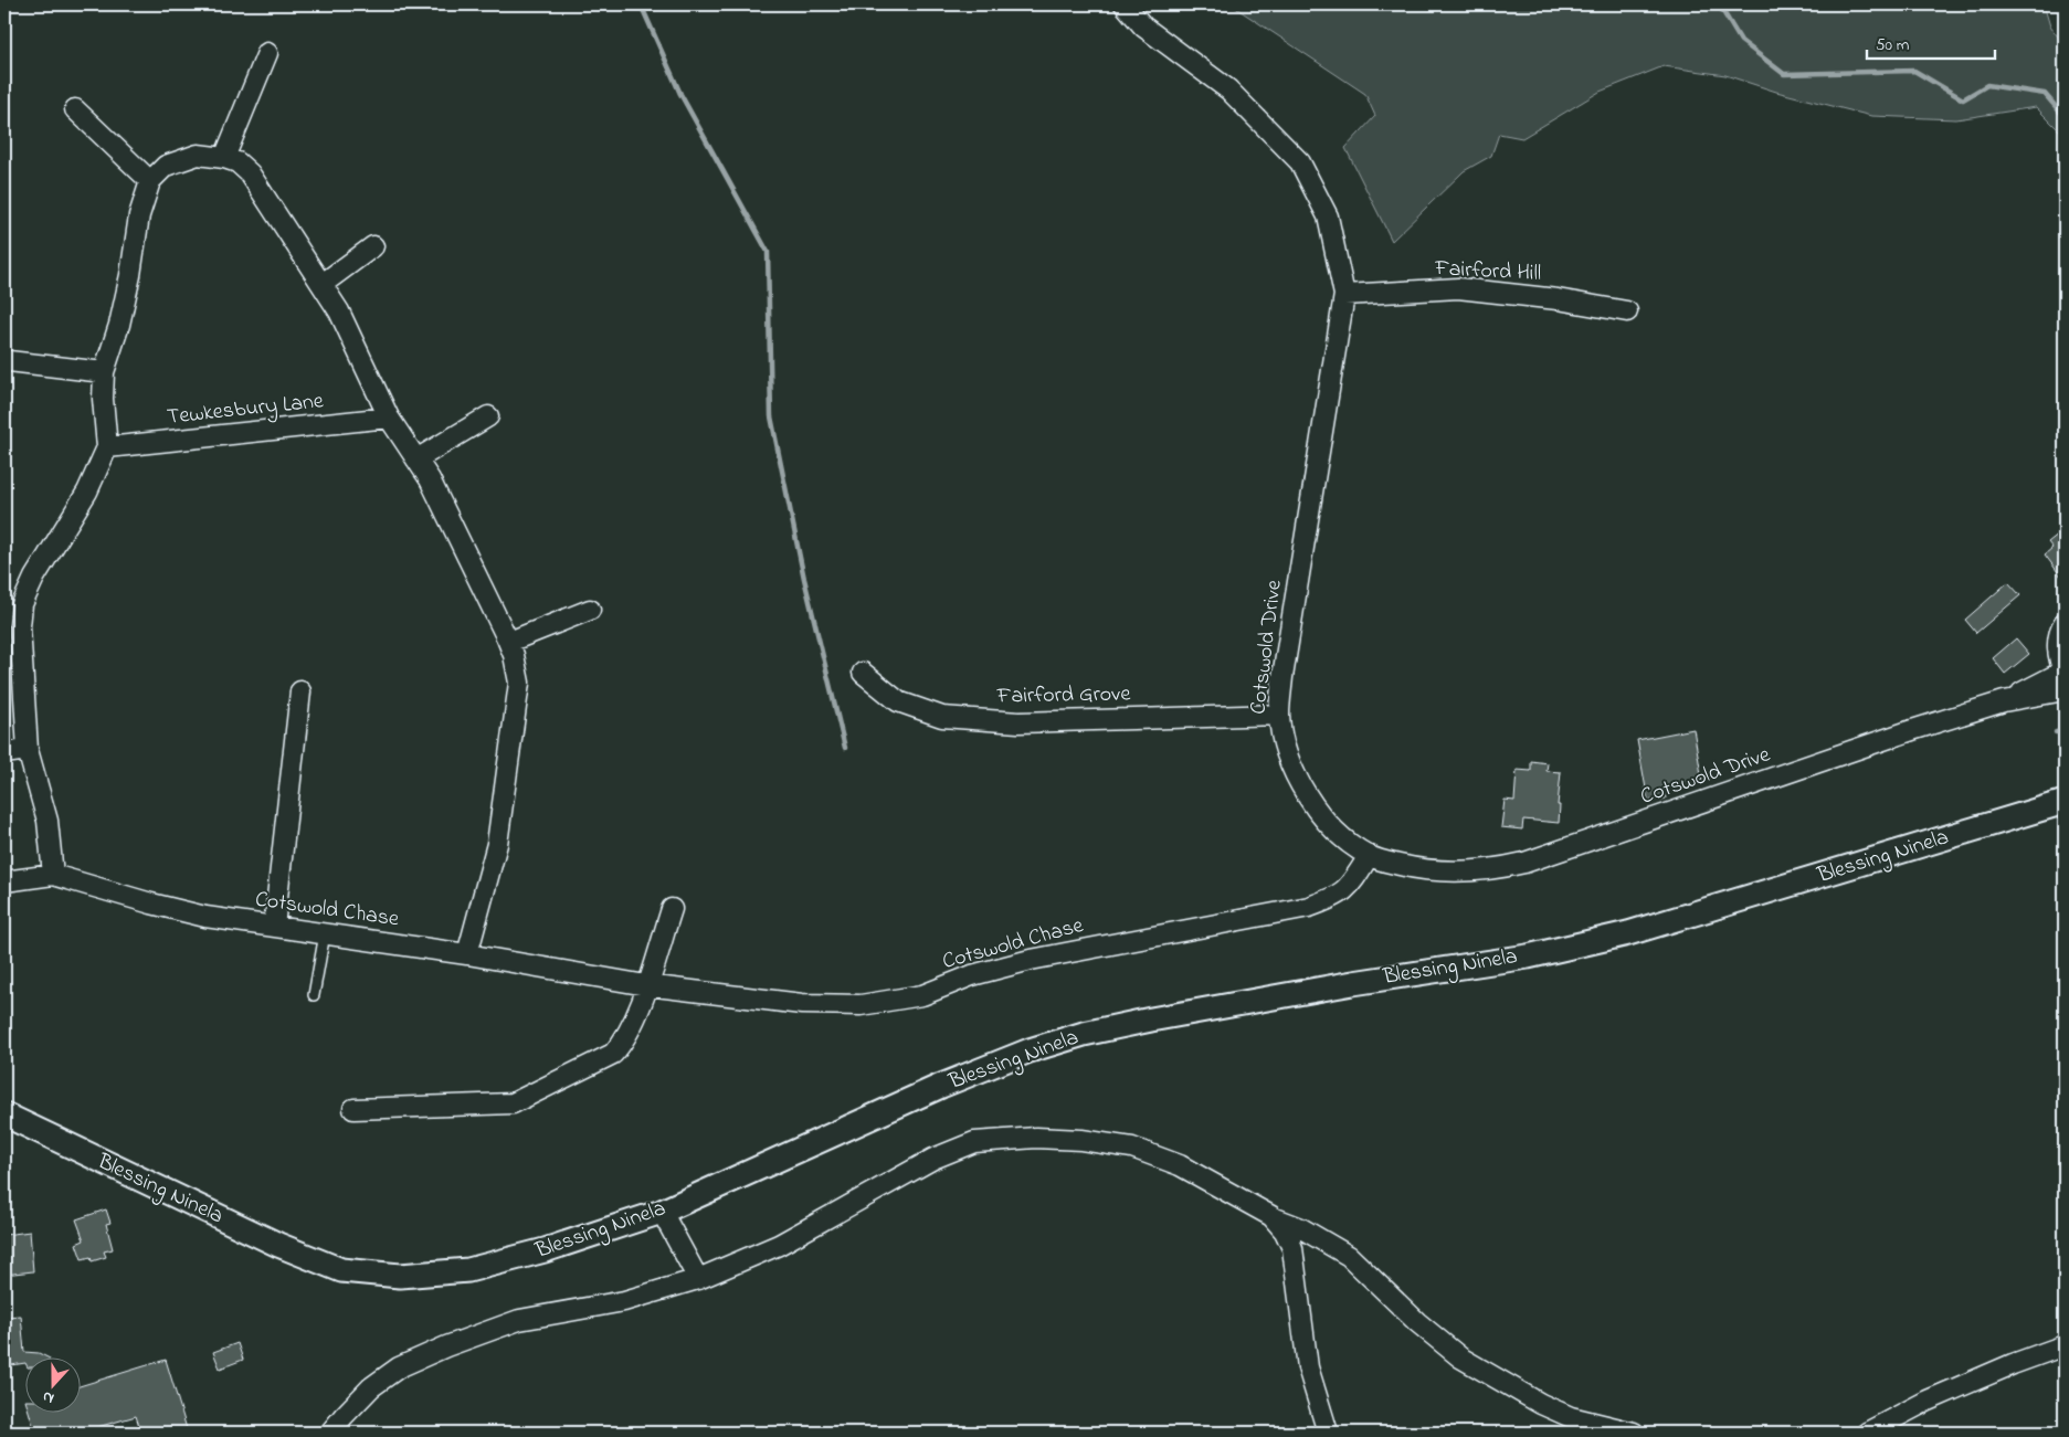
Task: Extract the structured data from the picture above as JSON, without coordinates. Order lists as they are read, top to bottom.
{
  "streets": {
    "street": [
      "Fairford Hill",
      "Tewkesbury Lane",
      "Cotswold Drive",
      "Fairford Grove",
      "Blessing Ninela",
      "Cotswold Chase"
    ]
  },
  "crossings": [
    ["Fairford Hill", "Cotswold Drive"],
    ["Cotswold Drive", "Fairford Grove"],
    ["Cotswold Drive", "Cotswold Chase"]
  ],
  "scale_bar": "50 m",
  "north": "bottom"
}
